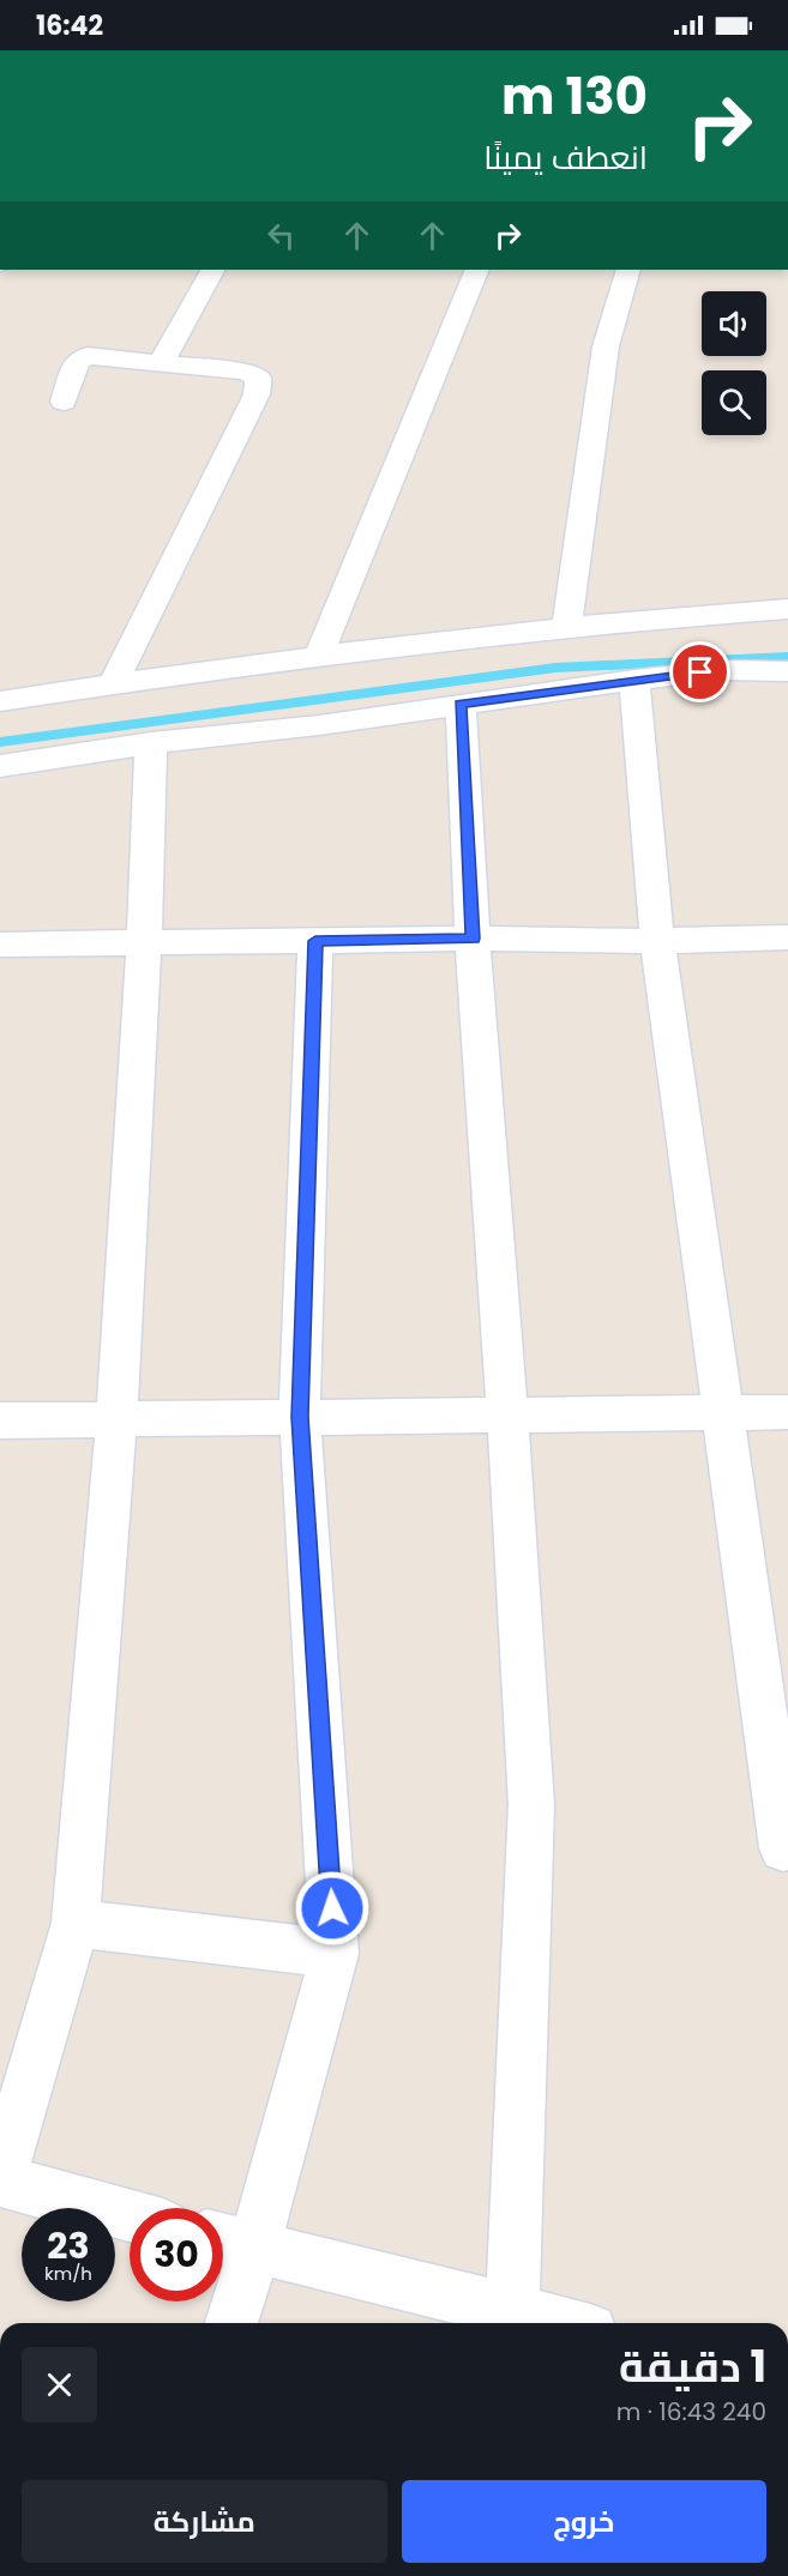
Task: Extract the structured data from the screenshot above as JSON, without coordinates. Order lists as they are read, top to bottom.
{
  "page": {
    "status": "16:42",
    "turn": ["130 m", "انعطف يمينًا"],
    "speed": "23 km/h",
    "limit": "30",
    "heading": ["1 دقيقة", "240 m · 16:43"],
    "buttons": ["خروج", "مشاركة"]
  }
}
